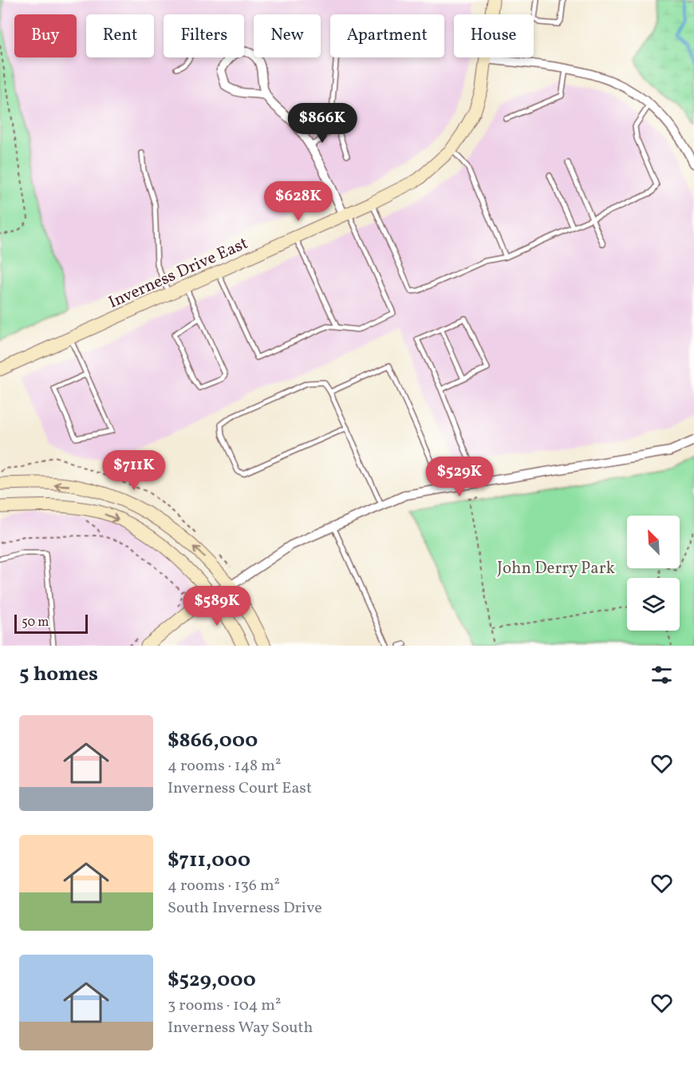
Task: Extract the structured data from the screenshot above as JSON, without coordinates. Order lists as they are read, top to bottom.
{
  "streets": {
    "main road": ["Inverness Drive East"]
  },
  "parks": ["John Derry Park"],
  "scale_bar": "50 m",
  "north": "top left",
  "page": {
    "chip": [
      "Buy",
      "Rent",
      "Filters",
      "New",
      "Apartment",
      "House"
    ],
    "price": [
      "$866K",
      "$628K",
      "$711K",
      "$529K",
      "$589K"
    ],
    "scale": "50 m",
    "heading": "5 homes",
    "list": [
      {
        "name": "$866,000",
        "note": "4 rooms · 148 m² · Inverness Court East"
      },
      {
        "name": "$711,000",
        "note": "4 rooms · 136 m² · South Inverness Drive"
      },
      {
        "name": "$529,000",
        "note": "3 rooms · 104 m² · Inverness Way South"
      }
    ]
  }
}
